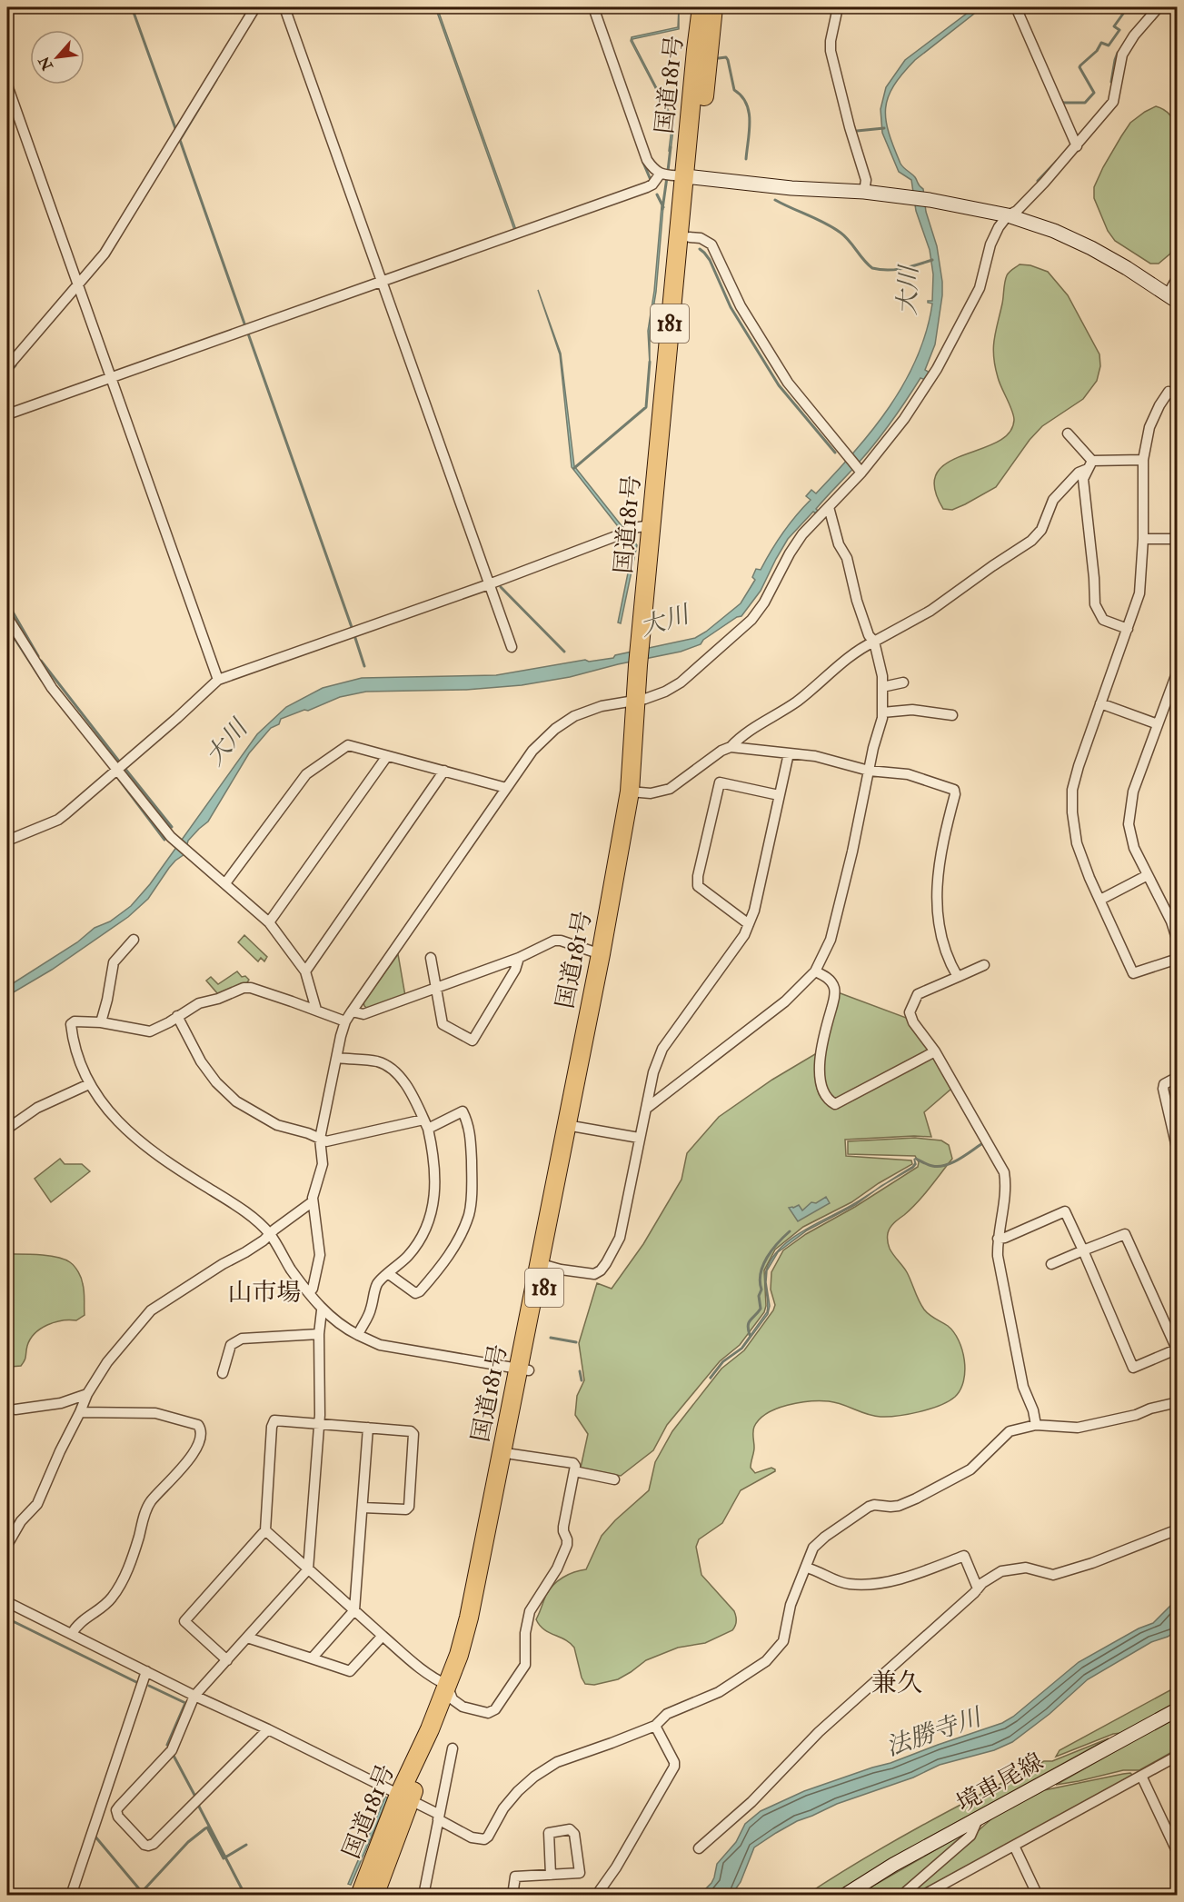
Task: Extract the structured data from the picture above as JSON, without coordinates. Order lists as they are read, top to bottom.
{
  "streets": {
    "highway": ["国道181号", "181"],
    "street": ["境車尾線"]
  },
  "districts": ["山市場", "兼久"],
  "water": ["大川", "法勝寺川"],
  "north": "bottom left"
}
